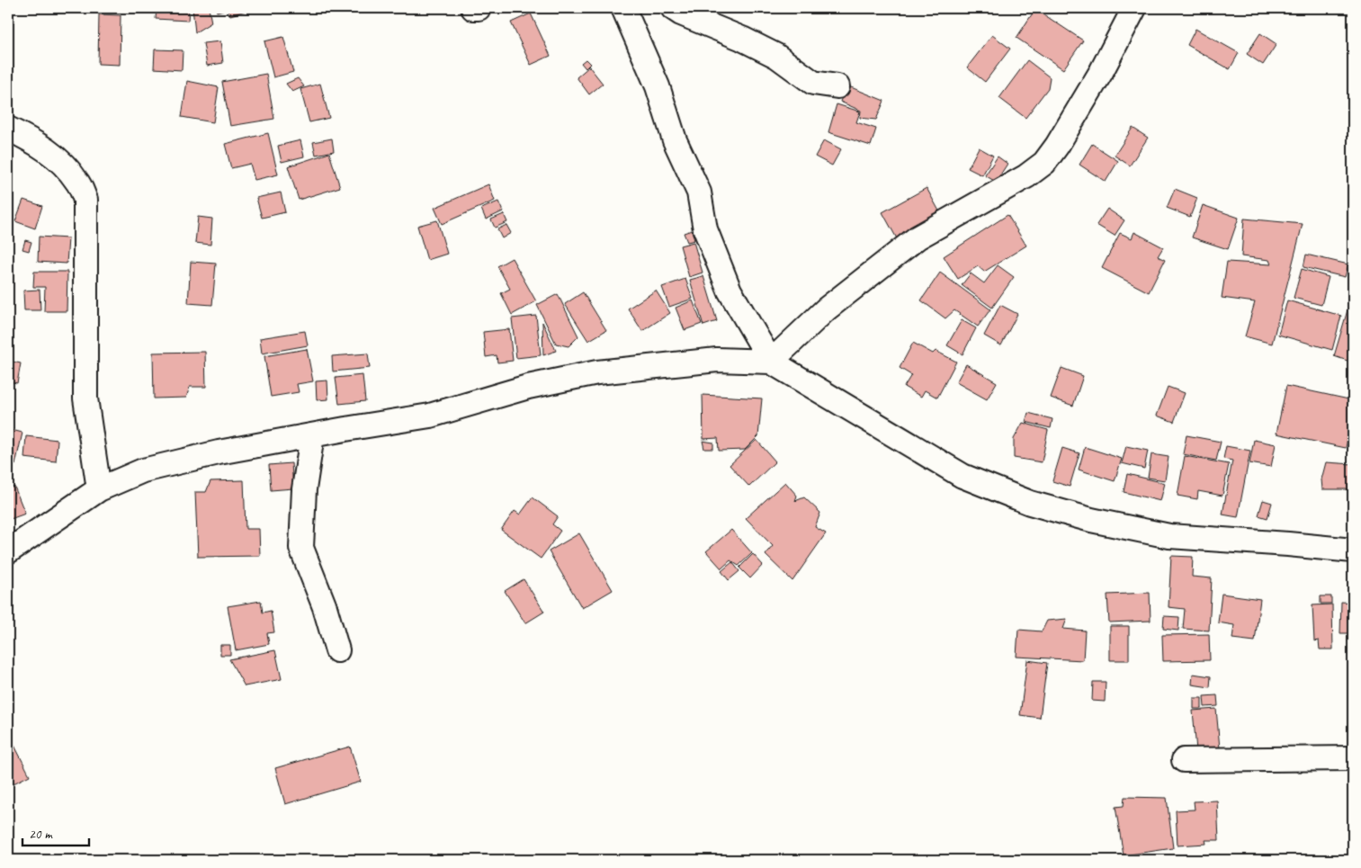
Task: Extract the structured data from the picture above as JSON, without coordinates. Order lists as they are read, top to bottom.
{
  "scale_bar": "20 m"
}
